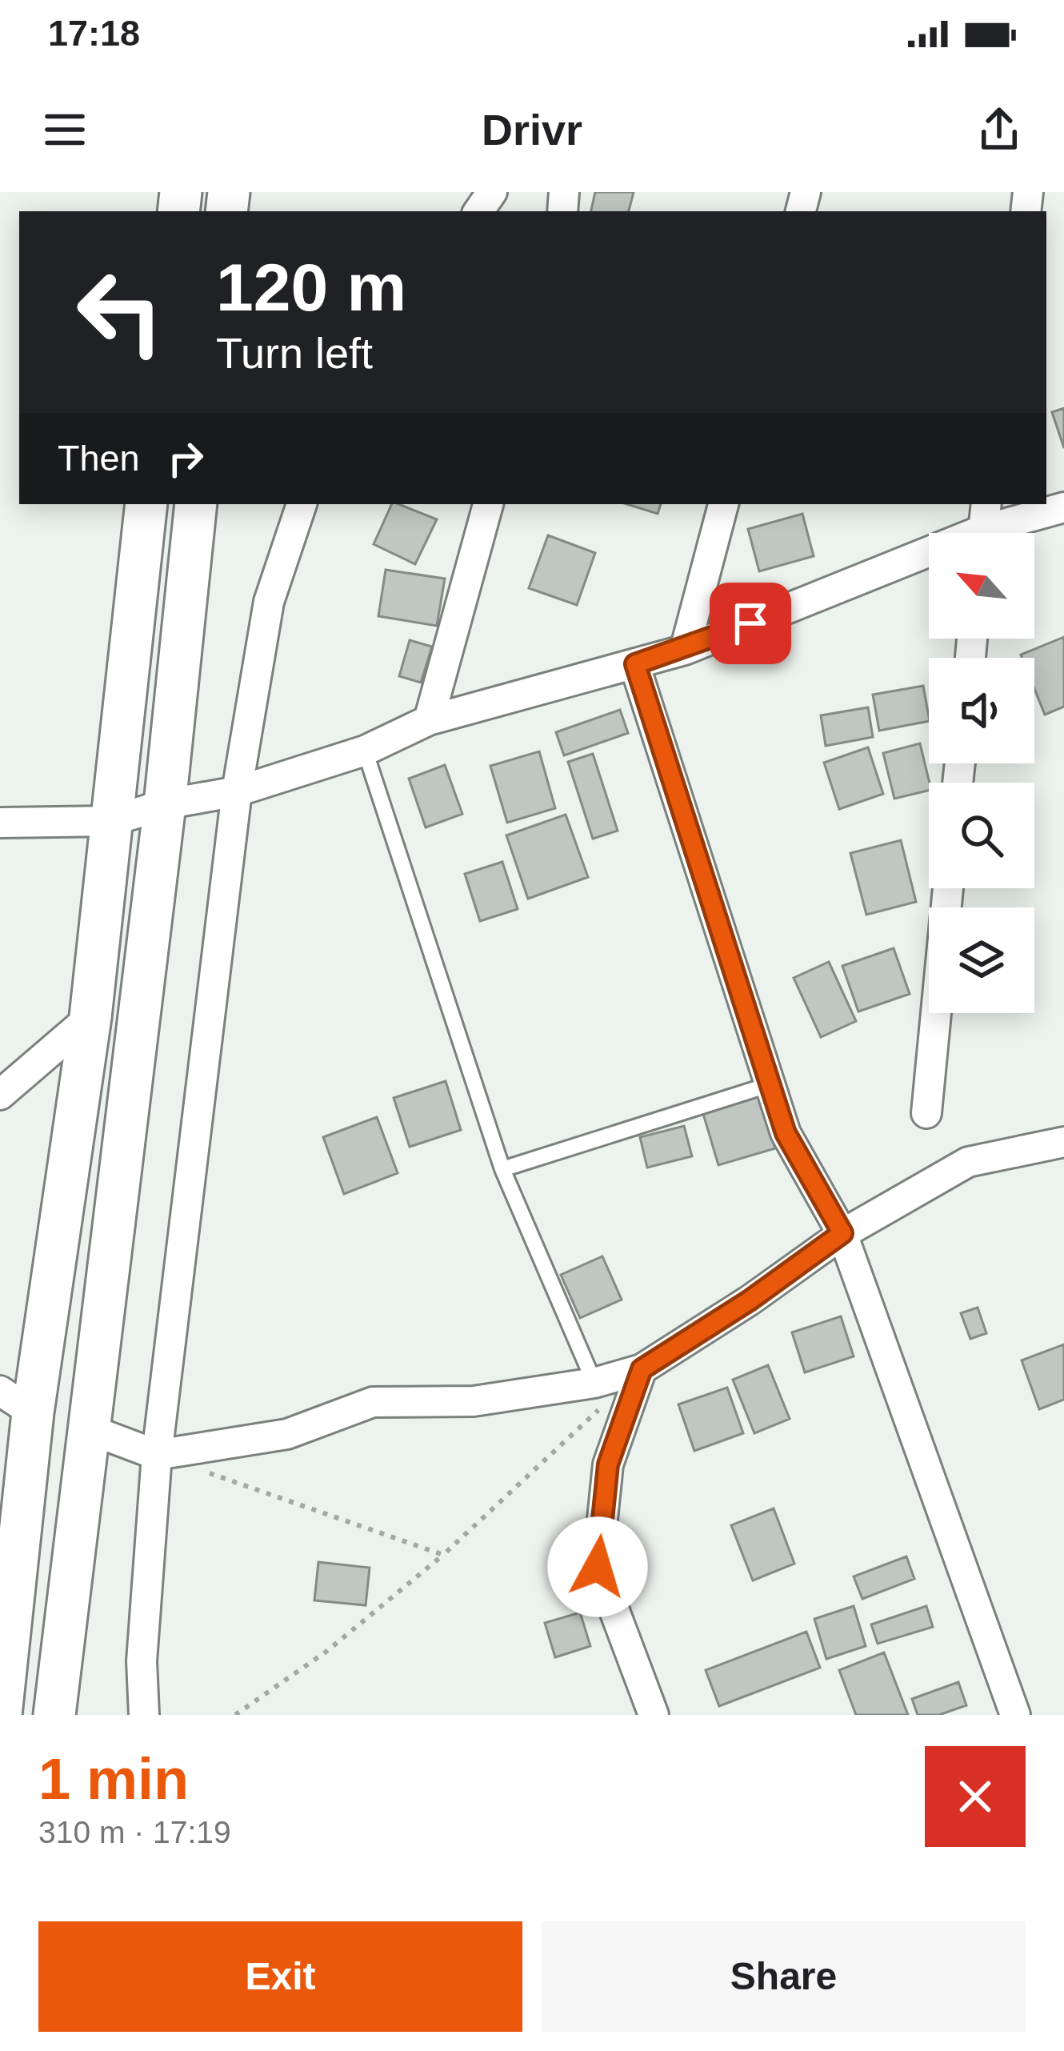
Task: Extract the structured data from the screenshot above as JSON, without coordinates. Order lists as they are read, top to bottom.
{
  "north": "top left",
  "page": {
    "status": "17:18",
    "header": "Drivr",
    "turn": ["120 m", "Turn left"],
    "then": "Then",
    "heading": ["1 min", "310 m · 17:19"],
    "buttons": ["Exit", "Share"]
  }
}
